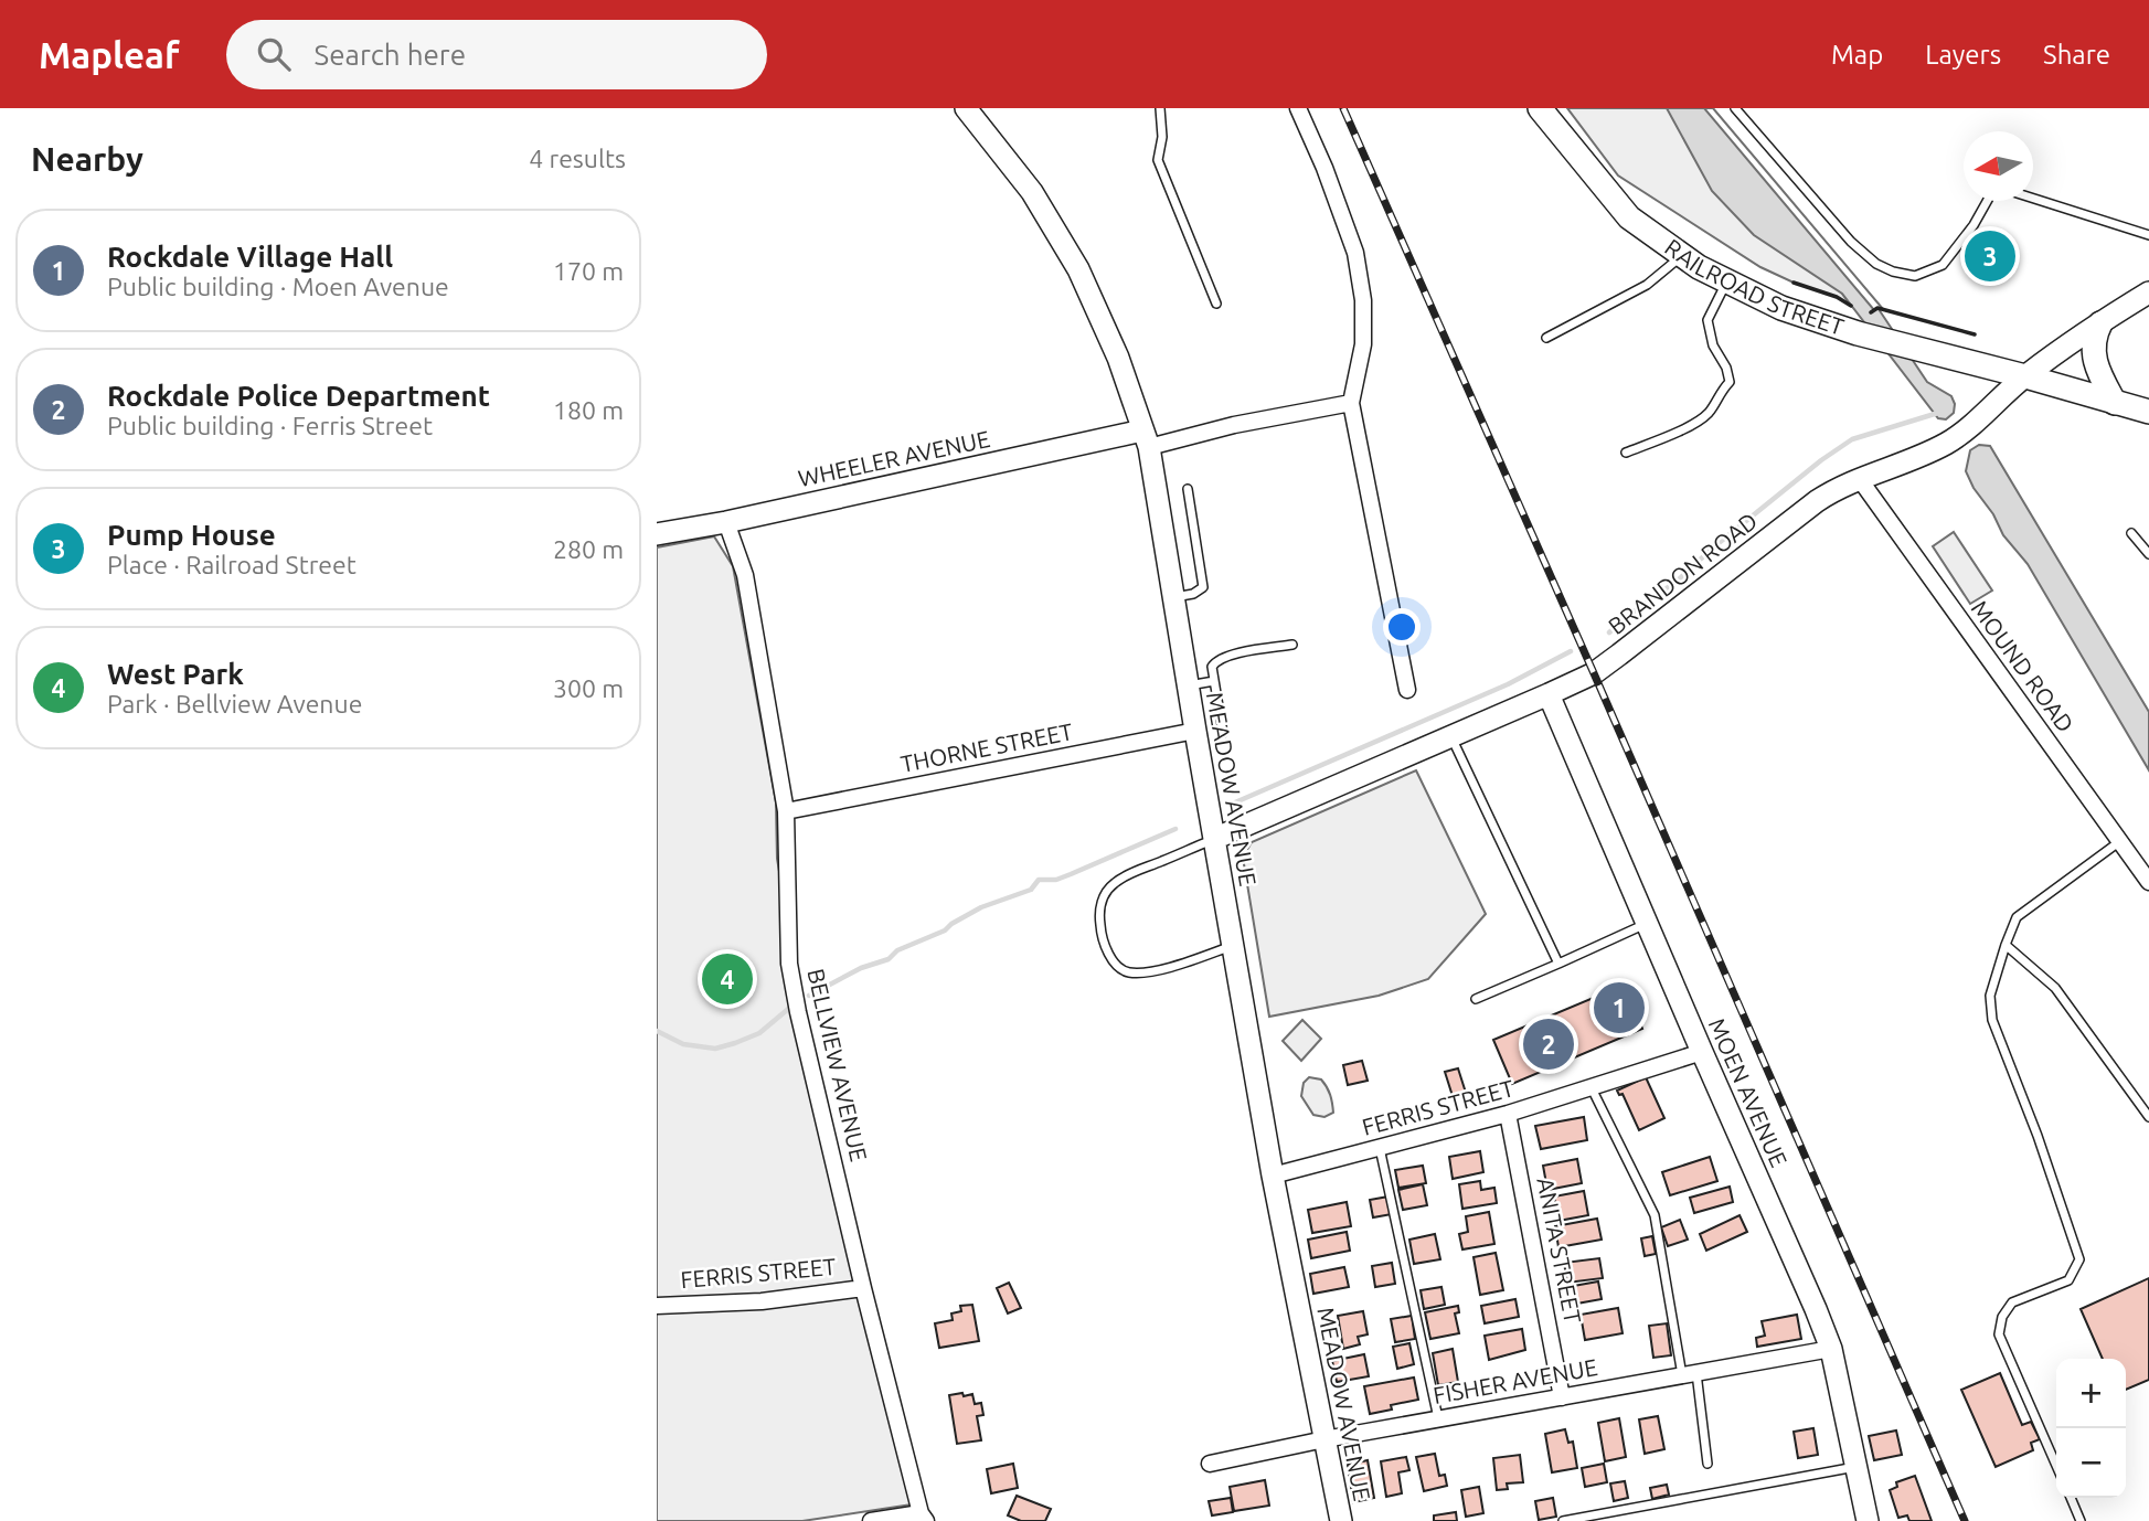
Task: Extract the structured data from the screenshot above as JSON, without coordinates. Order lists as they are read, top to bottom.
{
  "streets": {
    "main road": ["RAILROAD STREET"],
    "street": [
      "WHEELER AVENUE",
      "BRANDON ROAD",
      "MOUND ROAD",
      "THORNE STREET",
      "MEADOW AVENUE",
      "BELLVIEW AVENUE",
      "MOEN AVENUE",
      "FERRIS STREET",
      "ANITA STREET",
      "FISHER AVENUE"
    ]
  },
  "crossings": [
    ["RAILROAD STREET", "BRANDON ROAD"],
    ["WHEELER AVENUE", "MEADOW AVENUE"],
    ["WHEELER AVENUE", "BELLVIEW AVENUE"],
    ["BRANDON ROAD", "MOUND ROAD"],
    ["BRANDON ROAD", "MEADOW AVENUE"],
    ["BRANDON ROAD", "MOEN AVENUE"],
    ["THORNE STREET", "MEADOW AVENUE"],
    ["THORNE STREET", "BELLVIEW AVENUE"],
    ["MEADOW AVENUE", "FERRIS STREET"],
    ["MEADOW AVENUE", "FISHER AVENUE"],
    ["BELLVIEW AVENUE", "FERRIS STREET"],
    ["MOEN AVENUE", "FERRIS STREET"],
    ["MOEN AVENUE", "FISHER AVENUE"],
    ["FERRIS STREET", "ANITA STREET"],
    ["ANITA STREET", "FISHER AVENUE"]
  ],
  "north": "left",
  "page": {
    "header": "Mapleaf",
    "search": "Search here",
    "nav": ["Map", "Layers", "Share"],
    "heading": ["Nearby", "4 results"],
    "list": [
      {
        "mark": "1",
        "name": "Rockdale Village Hall",
        "note": "Public building · Moen Avenue",
        "value": "170 m"
      },
      {
        "mark": "2",
        "name": "Rockdale Police Department",
        "note": "Public building · Ferris Street",
        "value": "180 m"
      },
      {
        "mark": "3",
        "name": "Pump House",
        "note": "Place · Railroad Street",
        "value": "280 m"
      },
      {
        "mark": "4",
        "name": "West Park",
        "note": "Park · Bellview Avenue",
        "value": "300 m"
      }
    ],
    "pins": [
      "3",
      "4",
      "1",
      "2"
    ],
    "map_buttons": ["+", "−"]
  }
}
